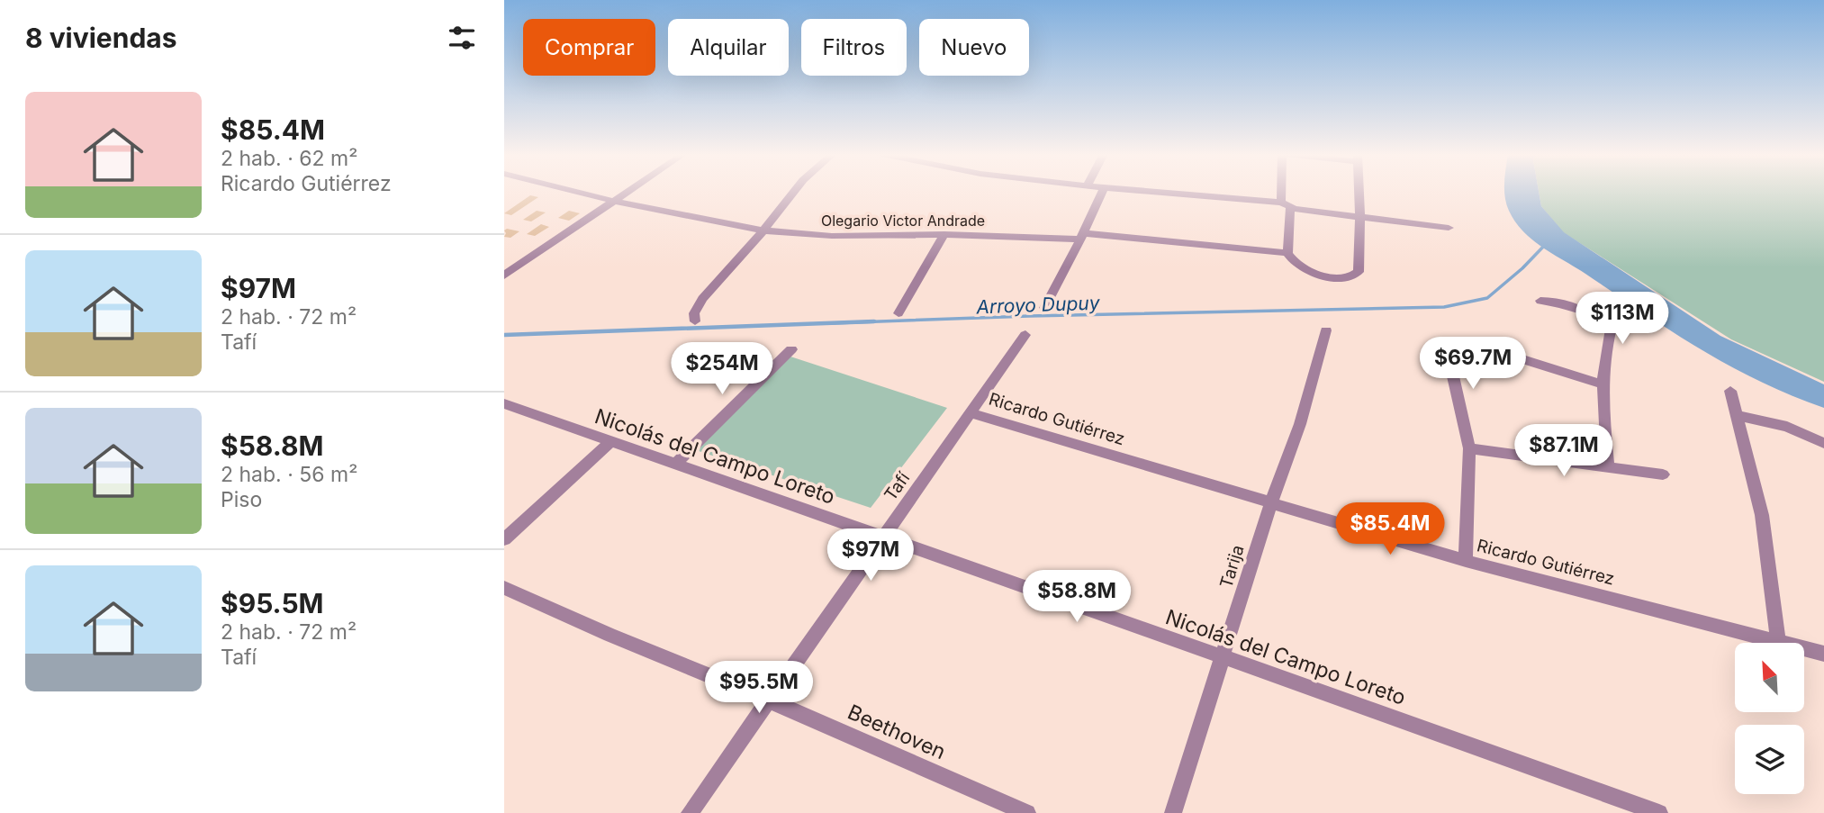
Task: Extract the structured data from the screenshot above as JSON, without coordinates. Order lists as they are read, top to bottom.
{
  "streets": {
    "street": [
      "Olegario Victor Andrade",
      "Ricardo Gutiérrez",
      "Nicolás del Campo Loreto",
      "Tafí",
      "Tarija",
      "Beethoven"
    ]
  },
  "crossings": [
    ["Ricardo Gutiérrez", "Tafí"],
    ["Ricardo Gutiérrez", "Tarija"],
    ["Nicolás del Campo Loreto", "Tafí"],
    ["Nicolás del Campo Loreto", "Tarija"],
    ["Tafí", "Beethoven"]
  ],
  "water": ["Arroyo Dupuy"],
  "north": "top left",
  "page": {
    "heading": "8 viviendas",
    "chip": [
      "Comprar",
      "Alquilar",
      "Filtros",
      "Nuevo"
    ],
    "list": [
      {
        "name": "$85.4M",
        "note": "2 hab. · 62 m² · Ricardo Gutiérrez"
      },
      {
        "name": "$97M",
        "note": "2 hab. · 72 m² · Tafí"
      },
      {
        "name": "$58.8M",
        "note": "2 hab. · 56 m² · Piso"
      },
      {
        "name": "$95.5M",
        "note": "2 hab. · 72 m² · Tafí"
      }
    ],
    "price": [
      "$113M",
      "$69.7M",
      "$254M",
      "$87.1M",
      "$85.4M",
      "$97M",
      "$58.8M",
      "$95.5M"
    ]
  }
}
